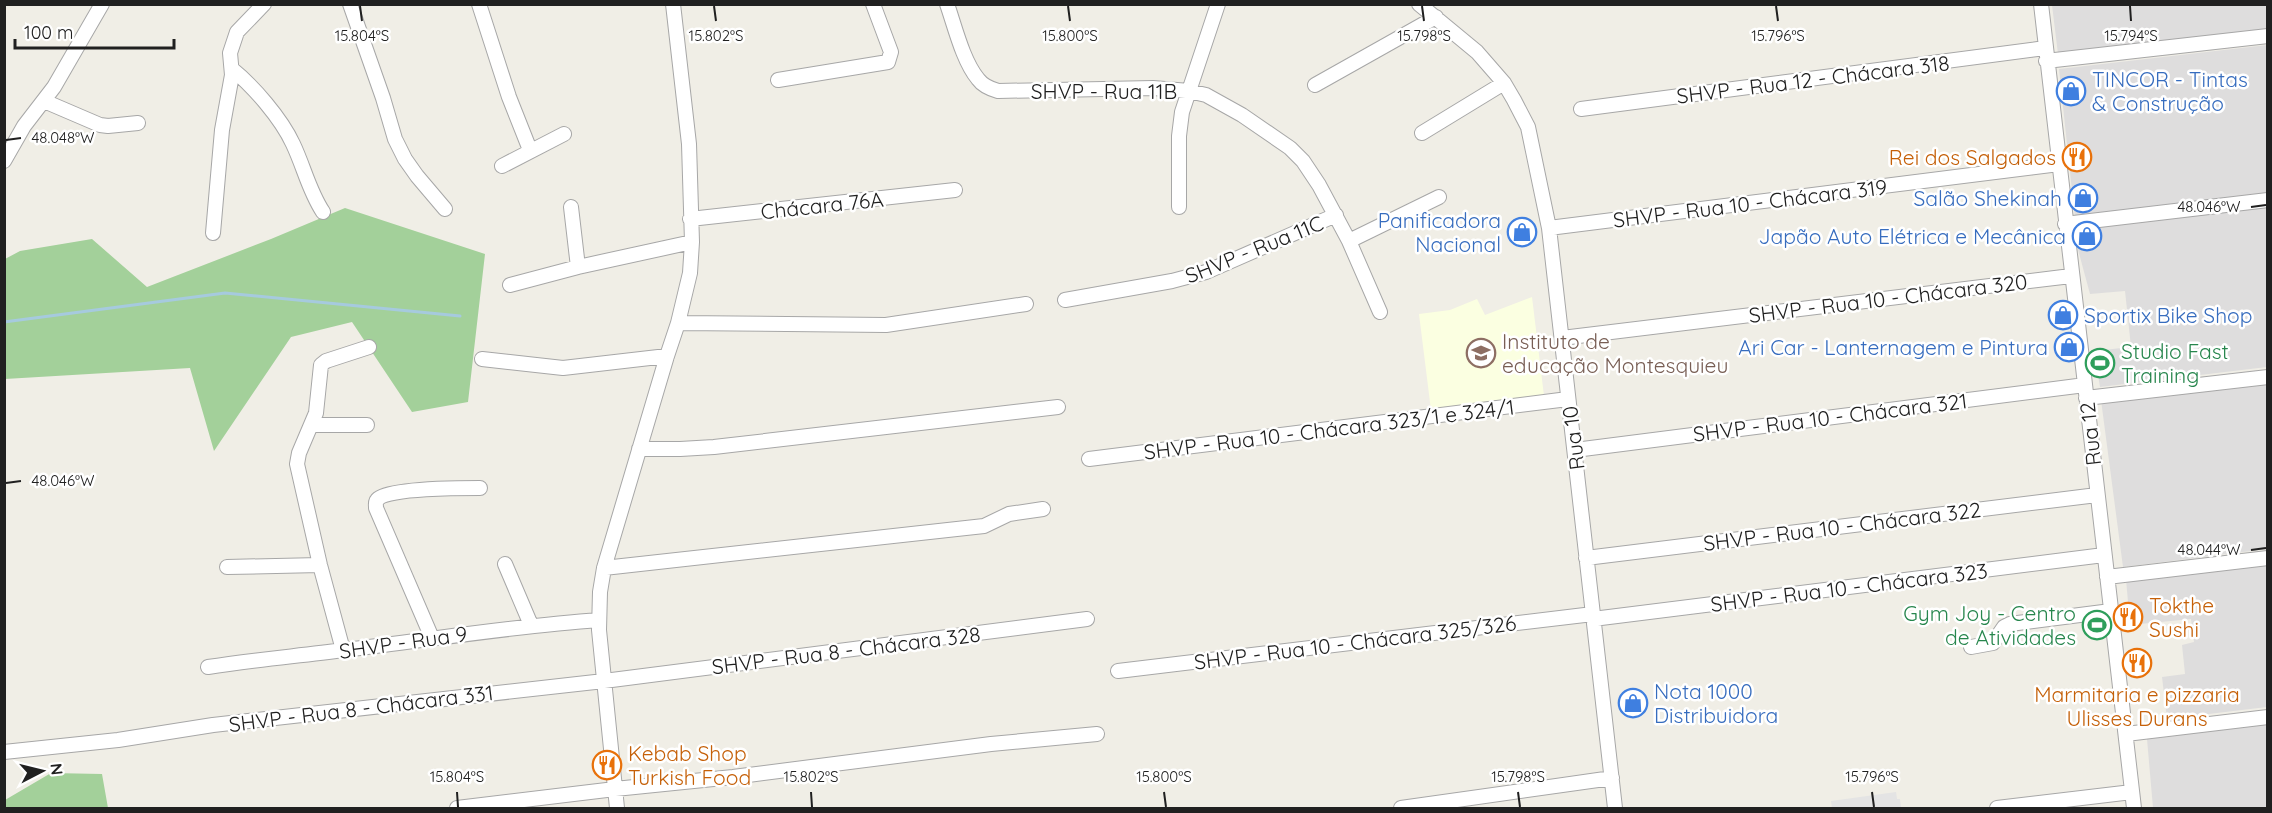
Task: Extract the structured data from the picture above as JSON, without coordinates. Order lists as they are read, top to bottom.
{
  "streets": {
    "street": [
      "SHVP - Rua 12 - Chácara 318",
      "SHVP - Rua 11B",
      "SHVP - Rua 10 - Chácara 319",
      "Chácara 76A",
      "SHVP - Rua 11C",
      "SHVP - Rua 10 - Chácara 320",
      "SHVP - Rua 10 - Chácara 321",
      "SHVP - Rua 10 - Chácara 323/1 e 324/1",
      "Rua 12",
      "Rua 10",
      "SHVP - Rua 10 - Chácara 322",
      "SHVP - Rua 10 - Chácara 323",
      "SHVP - Rua 9",
      "SHVP - Rua 10 - Chácara 325/326",
      "SHVP - Rua 8 - Chácara 328",
      "SHVP - Rua 8 - Chácara 331"
    ]
  },
  "crossings": [
    ["SHVP - Rua 12 - Chácara 318", "Rua 12"],
    ["SHVP - Rua 11B", "SHVP - Rua 11C"],
    ["SHVP - Rua 10 - Chácara 319", "Rua 12"],
    ["SHVP - Rua 10 - Chácara 319", "Rua 10"],
    ["SHVP - Rua 10 - Chácara 320", "Rua 12"],
    ["SHVP - Rua 10 - Chácara 320", "Rua 10"],
    ["SHVP - Rua 10 - Chácara 321", "Rua 12"],
    ["SHVP - Rua 10 - Chácara 321", "Rua 10"],
    ["SHVP - Rua 10 - Chácara 323/1 e 324/1", "Rua 10"],
    ["Rua 12", "SHVP - Rua 10 - Chácara 322"],
    ["Rua 12", "SHVP - Rua 10 - Chácara 323"],
    ["Rua 10", "SHVP - Rua 10 - Chácara 322"],
    ["Rua 10", "SHVP - Rua 10 - Chácara 323"],
    ["Rua 10", "SHVP - Rua 10 - Chácara 325/326"],
    ["SHVP - Rua 10 - Chácara 323", "SHVP - Rua 10 - Chácara 325/326"],
    ["SHVP - Rua 8 - Chácara 328", "SHVP - Rua 8 - Chácara 331"]
  ],
  "places": {
    "shop": [
      "TINCOR - Tintas & Construção",
      "Salão Shekinah",
      "Panificadora Nacional",
      "Japão Auto Elétrica e Mecânica",
      "Sportix Bike Shop",
      "Ari Car - Lanternagem e Pintura",
      "Nota 1000 Distribuidora"
    ],
    "restaurant": [
      "Rei dos Salgados",
      "Tokthe Sushi",
      "Marmitaria e pizzaria Ulisses Durans",
      "Kebab Shop Turkish Food"
    ],
    "school or university": ["Instituto de educação Montesquieu"],
    "sports": ["Studio Fast Training", "Gym Joy - Centro de Atividades"]
  },
  "scale_bar": "100 m",
  "north": "right",
  "coordinates": [
    "15.804°S",
    "15.802°S",
    "15.800°S",
    "15.798°S",
    "15.796°S",
    "15.794°S",
    "48.048°W",
    "48.046°W",
    "48.044°W"
  ]
}
